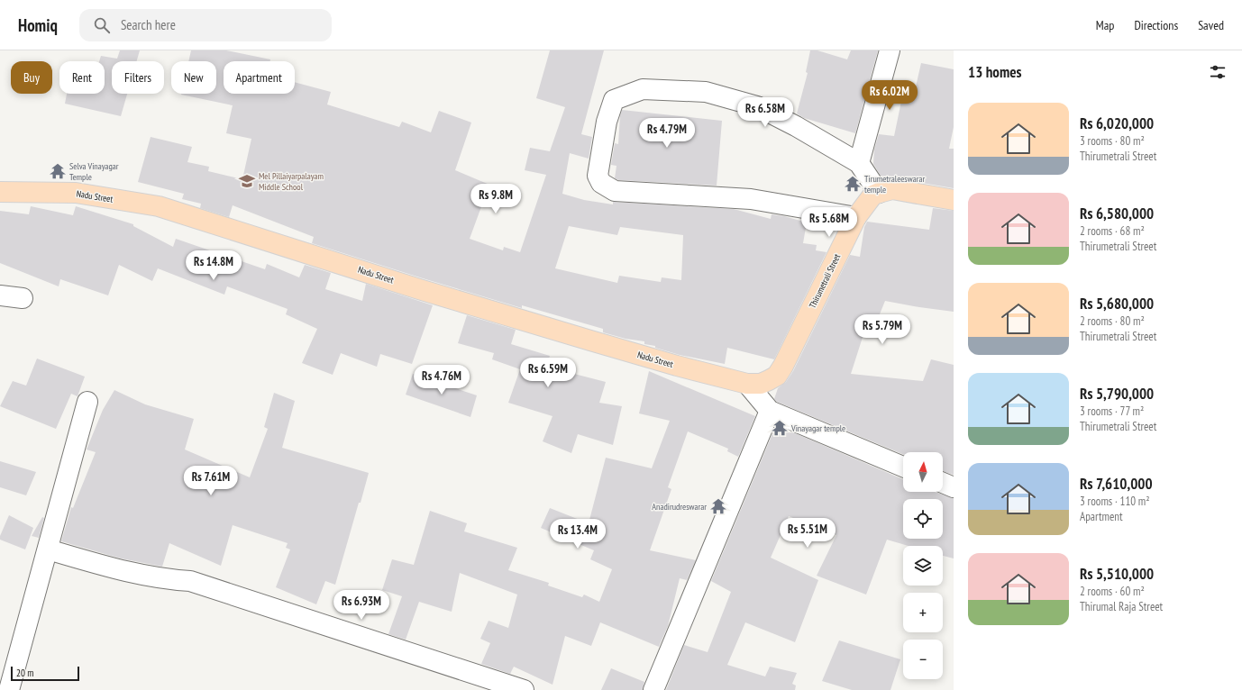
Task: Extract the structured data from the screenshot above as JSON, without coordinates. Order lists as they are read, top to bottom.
{
  "streets": {
    "main road": ["Nadu Street", "Thirumetrali Street"]
  },
  "crossings": [
    ["Nadu Street", "Thirumetrali Street"]
  ],
  "places": {
    "temple": [
      "Selva Vinayagar Temple",
      "Tirumetraleeswarar temple",
      "Vinayagar temple",
      "Anadirudreswarar"
    ],
    "school or university": ["Mel Pillaiyarpalayam Middle School"]
  },
  "scale_bar": "20 m",
  "north": "top",
  "page": {
    "header": "Homiq",
    "search": "Search here",
    "nav": ["Map", "Directions", "Saved"],
    "heading": "13 homes",
    "chip": [
      "Buy",
      "Rent",
      "Filters",
      "New",
      "Apartment"
    ],
    "price": [
      "Rs 6.02M",
      "Rs 6.58M",
      "Rs 4.79M",
      "Rs 9.8M",
      "Rs 5.68M",
      "Rs 14.8M",
      "Rs 5.79M",
      "Rs 6.59M",
      "Rs 4.76M",
      "Rs 7.61M",
      "Rs 5.51M",
      "Rs 13.4M",
      "Rs 6.93M"
    ],
    "list": [
      {
        "name": "Rs 6,020,000",
        "note": "3 rooms · 80 m² · Thirumetrali Street"
      },
      {
        "name": "Rs 6,580,000",
        "note": "2 rooms · 68 m² · Thirumetrali Street"
      },
      {
        "name": "Rs 5,680,000",
        "note": "2 rooms · 80 m² · Thirumetrali Street"
      },
      {
        "name": "Rs 5,790,000",
        "note": "3 rooms · 77 m² · Thirumetrali Street"
      },
      {
        "name": "Rs 7,610,000",
        "note": "3 rooms · 110 m² · Apartment"
      },
      {
        "name": "Rs 5,510,000",
        "note": "2 rooms · 60 m² · Thirumal Raja Street"
      }
    ],
    "map_buttons": ["+", "−"],
    "scale": "20 m"
  }
}
